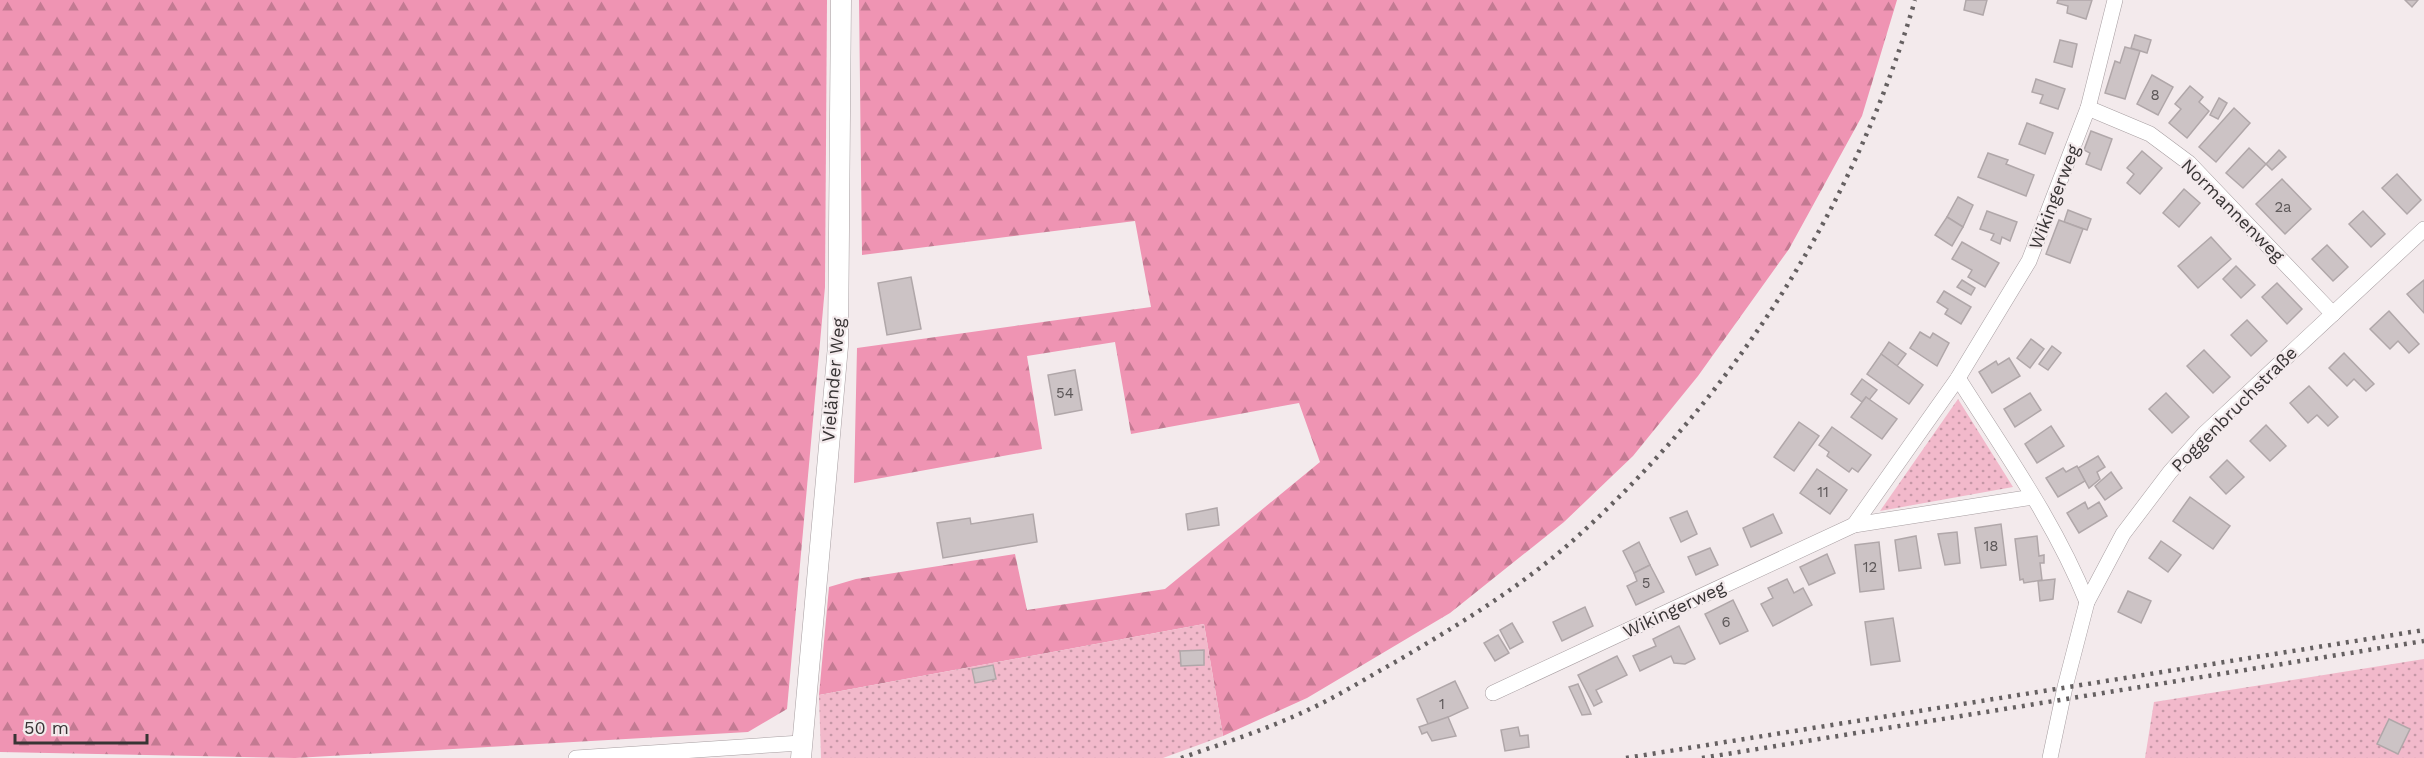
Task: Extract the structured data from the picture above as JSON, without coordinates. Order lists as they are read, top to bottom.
{
  "streets": {
    "street": [
      "Wikingerweg",
      "Normannenweg",
      "Vieländer Weg",
      "Poggenbruchstraße"
    ]
  },
  "crossings": [
    ["Wikingerweg", "Normannenweg"],
    ["Normannenweg", "Poggenbruchstraße"]
  ],
  "house_numbers": [
    "8",
    "2a",
    "54",
    "11",
    "18",
    "12",
    "5",
    "6",
    "1"
  ],
  "scale_bar": "50 m"
}
